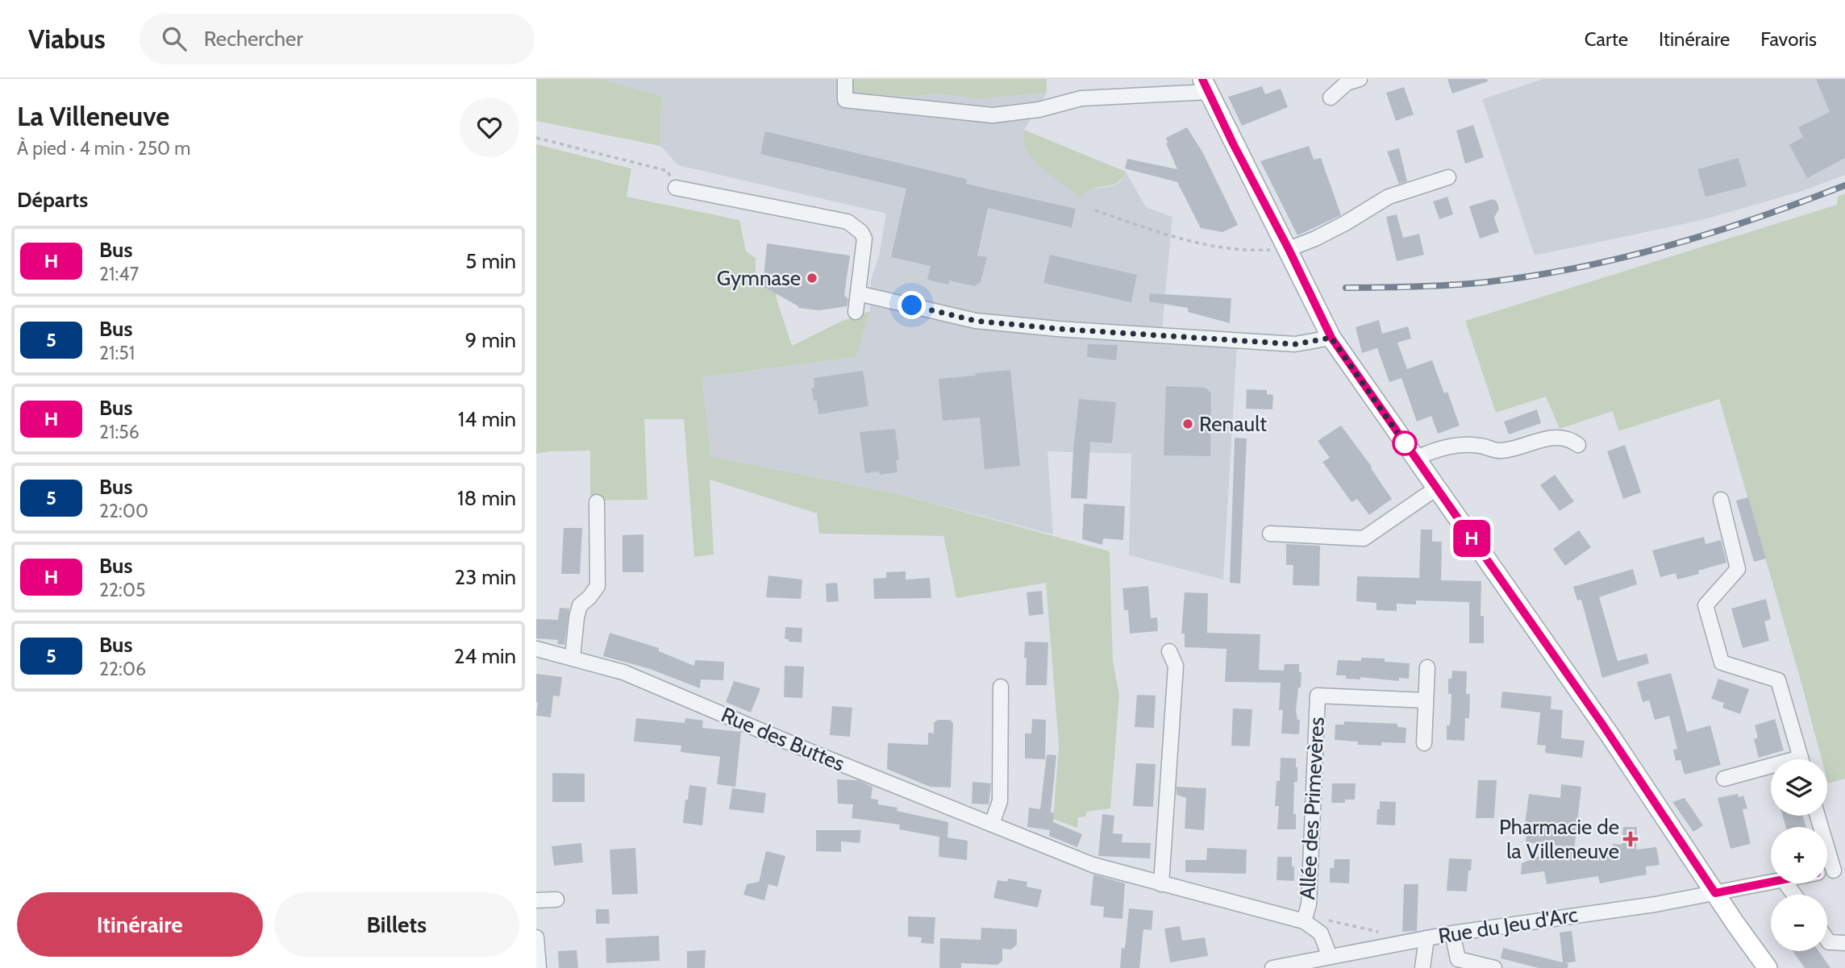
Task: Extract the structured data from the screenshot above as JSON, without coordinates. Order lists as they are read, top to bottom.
{
  "streets": {
    "street": ["Rue des Buttes", "Allée des Primevères", "Rue du Jeu d'Arc"]
  },
  "crossings": [
    ["Rue des Buttes", "Allée des Primevères"],
    ["Rue des Buttes", "Rue du Jeu d'Arc"]
  ],
  "places": {
    "other": ["Gymnase", "Renault"],
    "health": ["Pharmacie de la Villeneuve"]
  },
  "lines": ["bus line H"],
  "page": {
    "header": "Viabus",
    "search": "Rechercher",
    "nav": ["Carte", "Itinéraire", "Favoris"],
    "heading": [
      ["La Villeneuve", "À pied · 4 min · 250 m"],
      "Départs"
    ],
    "on_map": "H",
    "list": [
      {
        "mark": "H",
        "name": "Bus",
        "note": "21:47",
        "value": "5 min"
      },
      {
        "mark": "5",
        "name": "Bus",
        "note": "21:51",
        "value": "9 min"
      },
      {
        "mark": "H",
        "name": "Bus",
        "note": "21:56",
        "value": "14 min"
      },
      {
        "mark": "5",
        "name": "Bus",
        "note": "22:00",
        "value": "18 min"
      },
      {
        "mark": "H",
        "name": "Bus",
        "note": "22:05",
        "value": "23 min"
      },
      {
        "mark": "5",
        "name": "Bus",
        "note": "22:06",
        "value": "24 min"
      }
    ],
    "map_buttons": ["+", "−"],
    "buttons": ["Itinéraire", "Billets"]
  }
}
